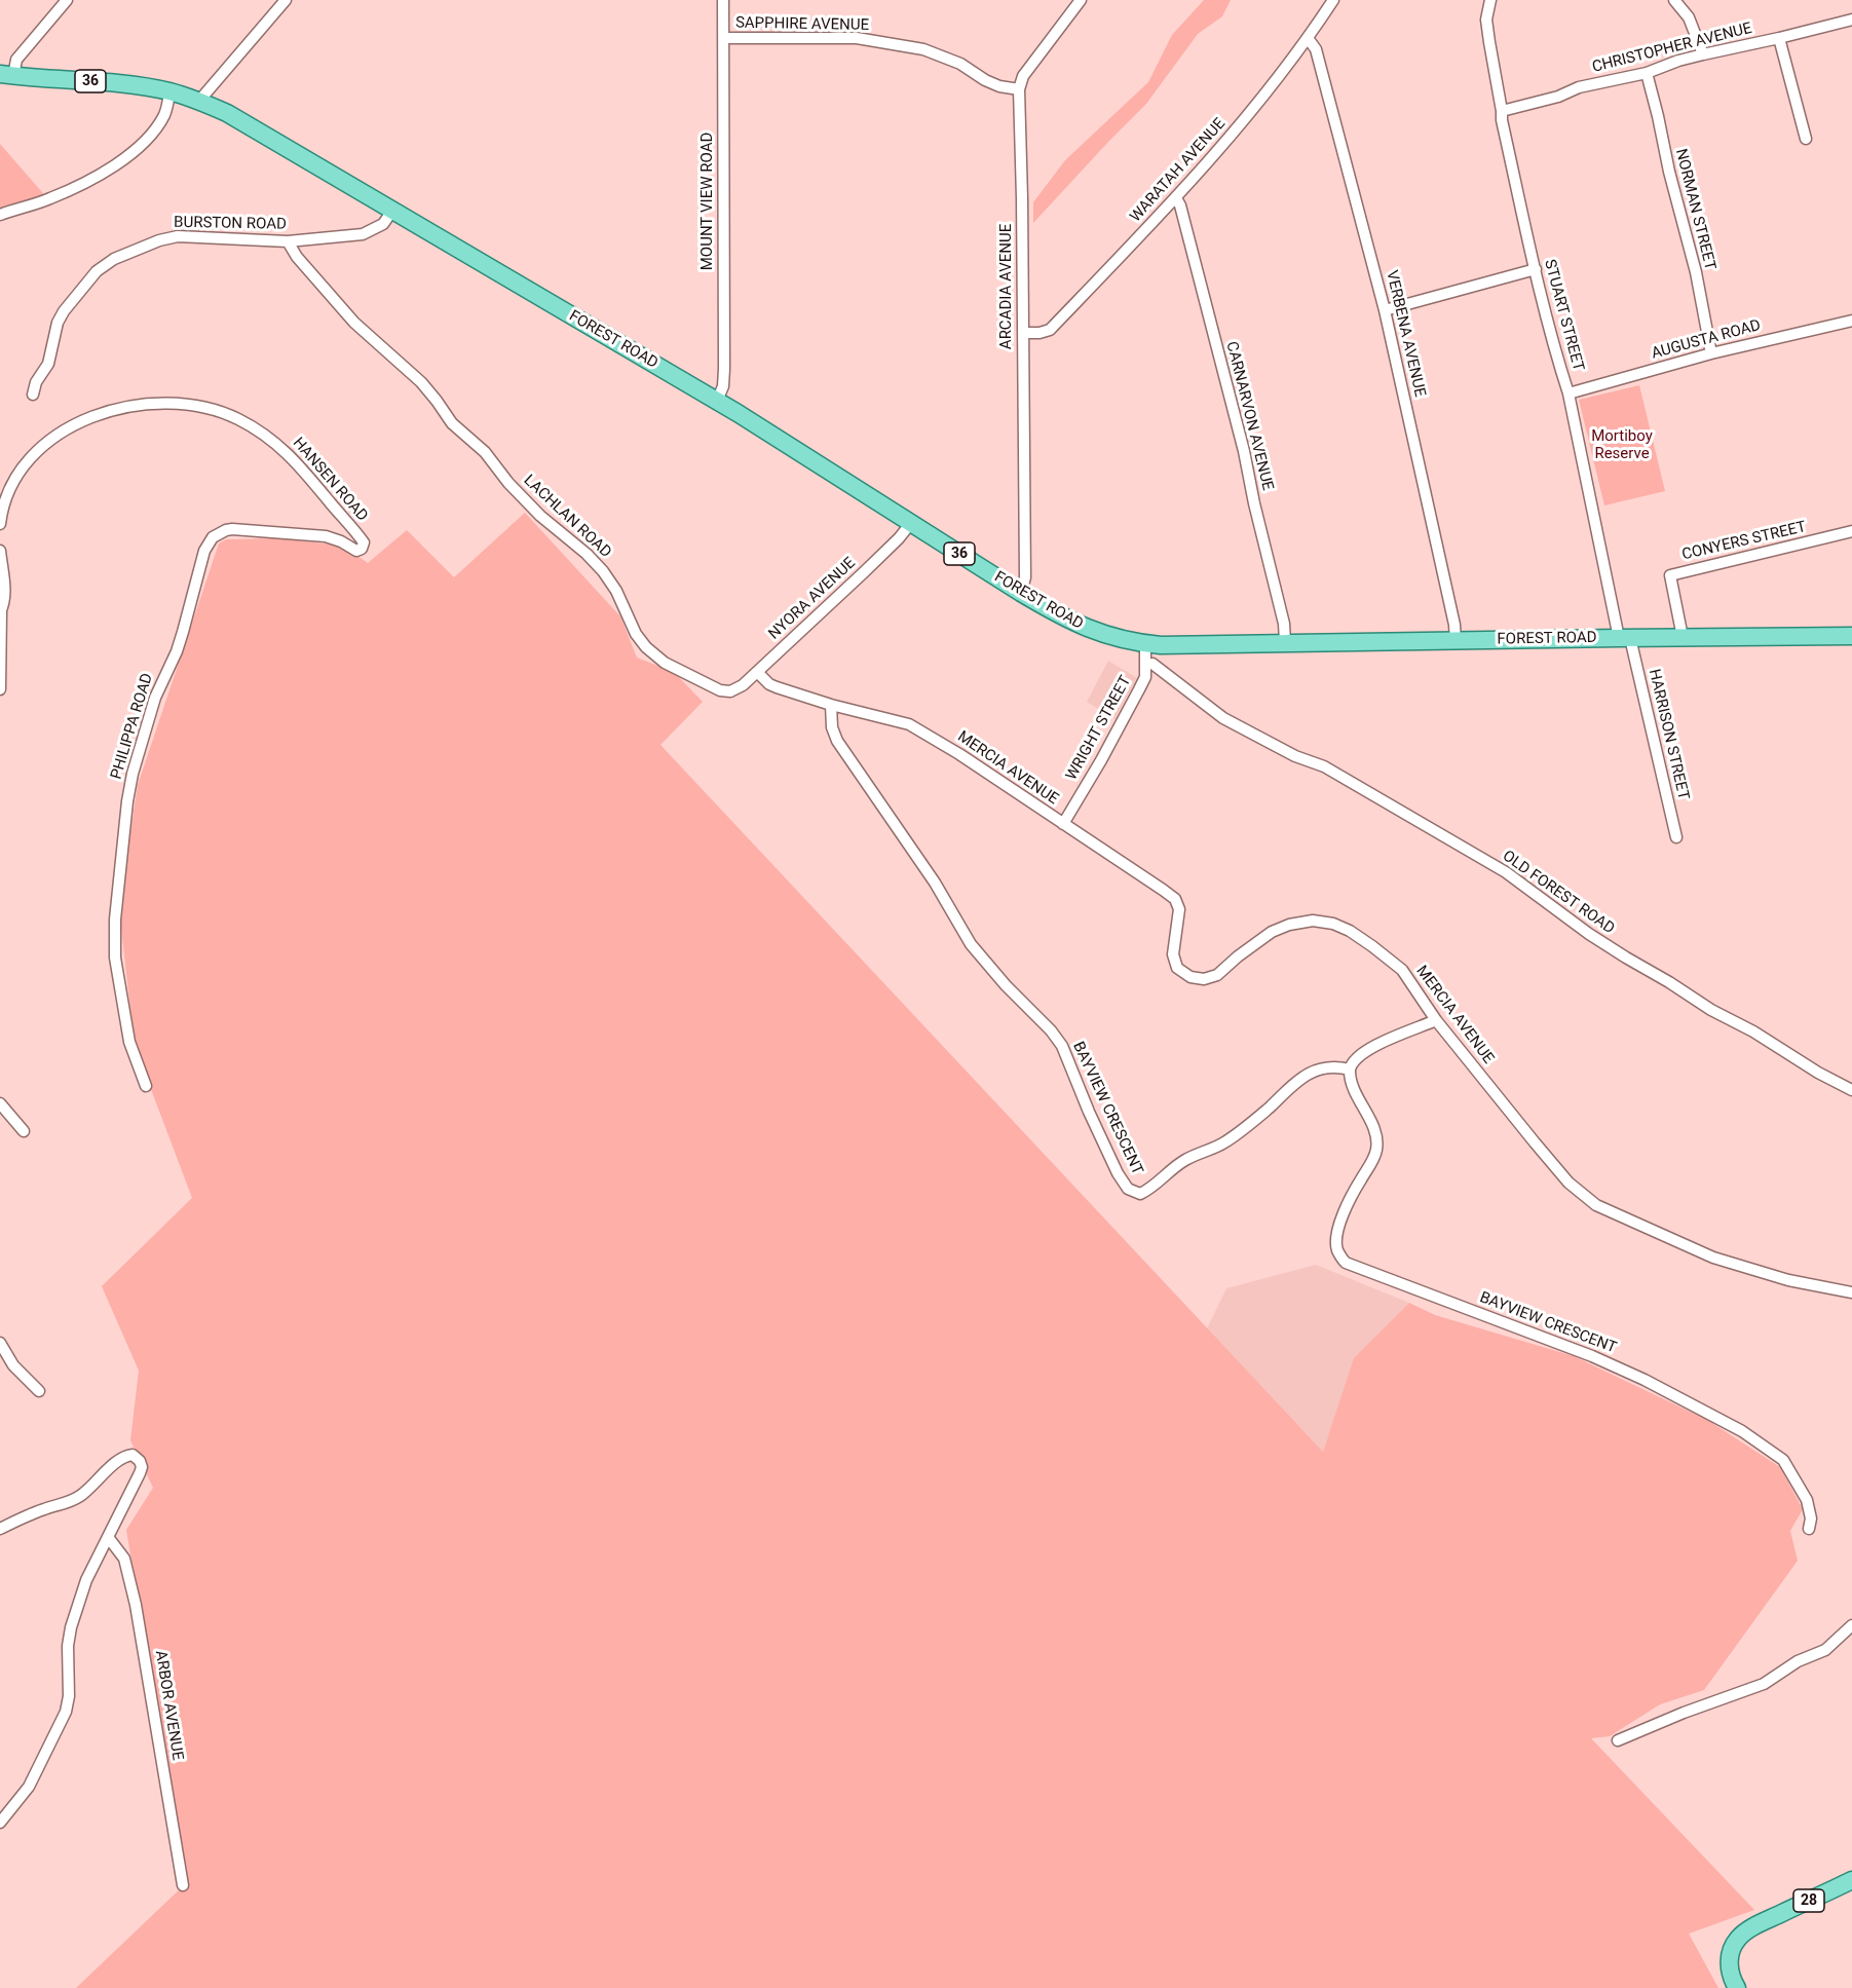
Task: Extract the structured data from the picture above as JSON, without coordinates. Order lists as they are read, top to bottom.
{
  "streets": {
    "main road": ["36", "FOREST ROAD", "28"],
    "street": [
      "SAPPHIRE AVENUE",
      "CHRISTOPHER AVENUE",
      "WARATAH AVENUE",
      "MOUNT VIEW ROAD",
      "NORMAN STREET",
      "BURSTON ROAD",
      "ARCADIA AVENUE",
      "STUART STREET",
      "VERBENA AVENUE",
      "AUGUSTA ROAD",
      "CARNARVON AVENUE",
      "HANSEN ROAD",
      "LACHLAN ROAD",
      "CONYERS STREET",
      "NYORA AVENUE",
      "PHILIPPA ROAD",
      "WRIGHT STREET",
      "HARRISON STREET",
      "MERCIA AVENUE",
      "OLD FOREST ROAD",
      "BAYVIEW CRESCENT",
      "ARBOR AVENUE"
    ]
  },
  "crossings": [
    ["SAPPHIRE AVENUE", "MOUNT VIEW ROAD"],
    ["SAPPHIRE AVENUE", "ARCADIA AVENUE"],
    ["CHRISTOPHER AVENUE", "NORMAN STREET"],
    ["CHRISTOPHER AVENUE", "STUART STREET"],
    ["WARATAH AVENUE", "ARCADIA AVENUE"],
    ["WARATAH AVENUE", "VERBENA AVENUE"],
    ["WARATAH AVENUE", "CARNARVON AVENUE"],
    ["MOUNT VIEW ROAD", "FOREST ROAD"],
    ["NORMAN STREET", "AUGUSTA ROAD"],
    ["BURSTON ROAD", "FOREST ROAD"],
    ["BURSTON ROAD", "LACHLAN ROAD"],
    ["ARCADIA AVENUE", "FOREST ROAD"],
    ["STUART STREET", "FOREST ROAD"],
    ["STUART STREET", "AUGUSTA ROAD"],
    ["STUART STREET", "HARRISON STREET"],
    ["VERBENA AVENUE", "FOREST ROAD"],
    ["FOREST ROAD", "CARNARVON AVENUE"],
    ["FOREST ROAD", "CONYERS STREET"],
    ["FOREST ROAD", "NYORA AVENUE"],
    ["FOREST ROAD", "WRIGHT STREET"],
    ["FOREST ROAD", "HARRISON STREET"],
    ["HANSEN ROAD", "PHILIPPA ROAD"],
    ["LACHLAN ROAD", "NYORA AVENUE"],
    ["NYORA AVENUE", "MERCIA AVENUE"],
    ["WRIGHT STREET", "MERCIA AVENUE"],
    ["MERCIA AVENUE", "BAYVIEW CRESCENT"]
  ],
  "parks": ["Mortiboy Reserve"]
}
